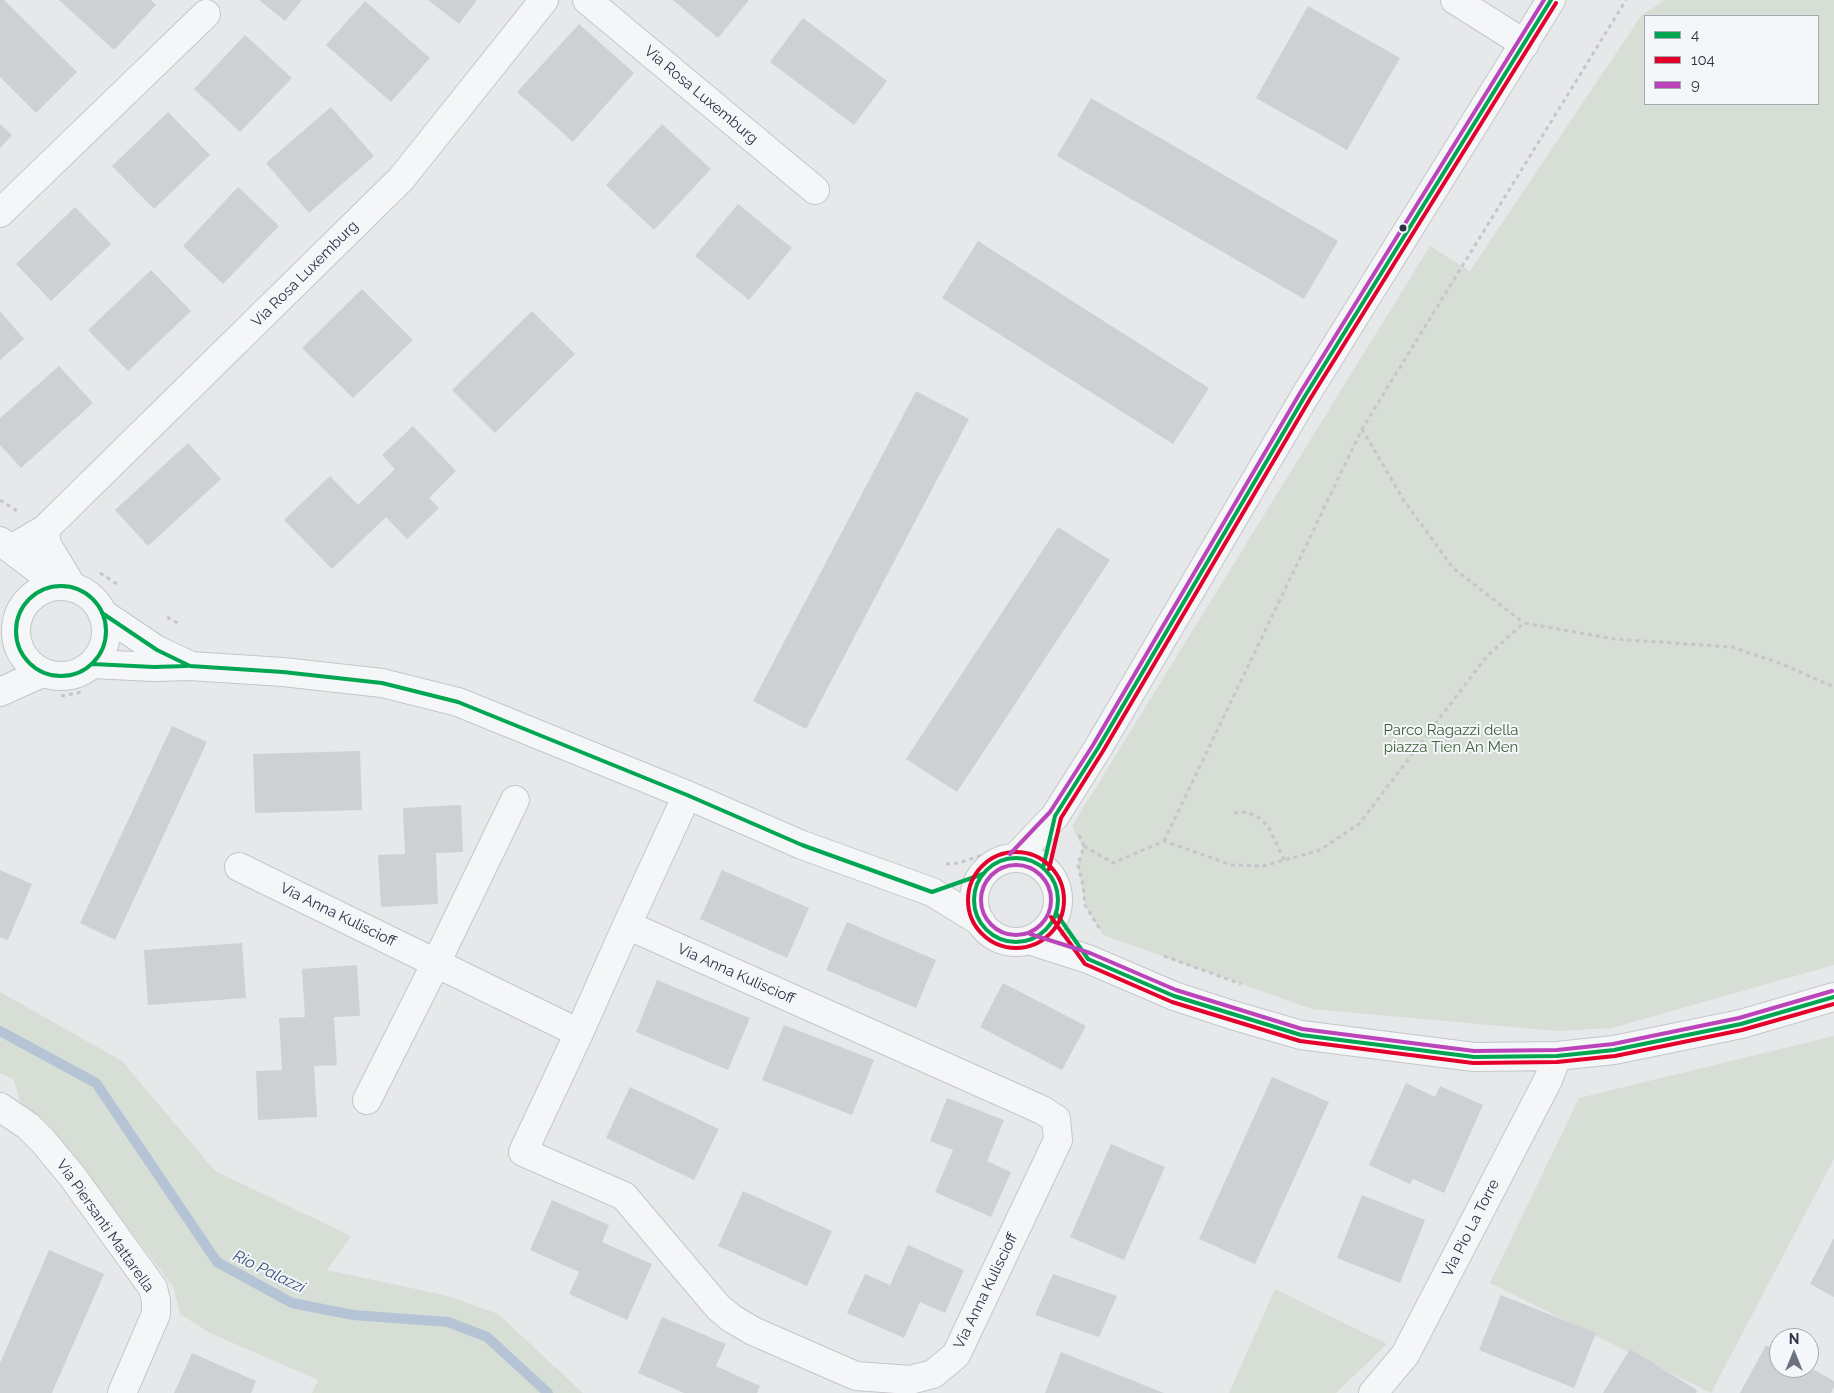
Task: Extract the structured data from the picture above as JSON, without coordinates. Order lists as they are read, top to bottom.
{
  "streets": {
    "street": [
      "Via Rosa Luxemburg",
      "Via Anna Kuliscioff",
      "Via Piersanti Mattarella",
      "Via Pio La Torre"
    ]
  },
  "water": ["Rio Palazzi"],
  "parks": ["Parco Ragazzi della piazza Tien An Men"],
  "lines": ["transit line 4", "transit line 9", "transit line 104"],
  "legend": ["4", "104", "9"],
  "north": "top"
}
